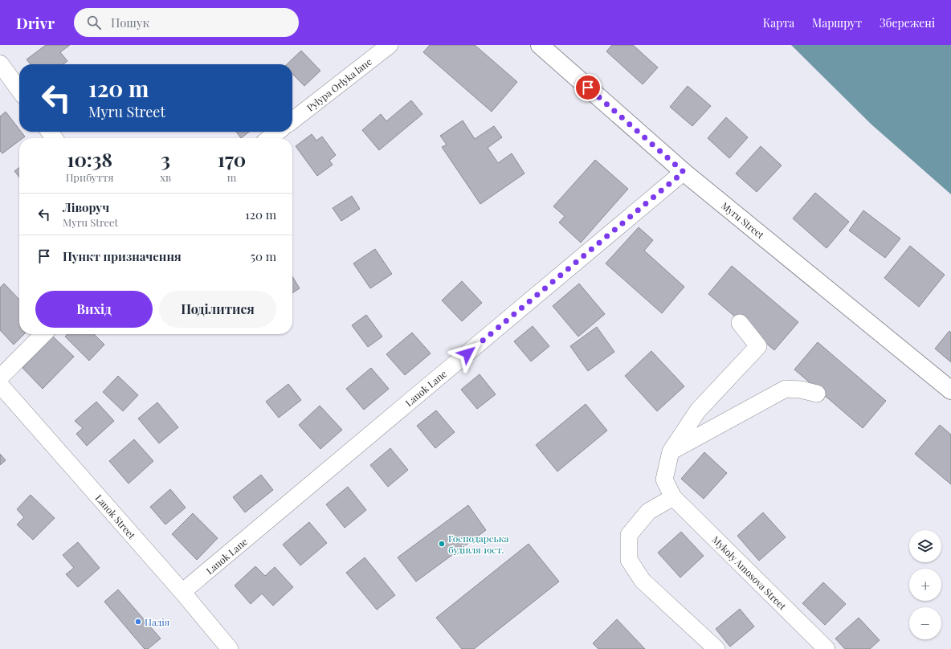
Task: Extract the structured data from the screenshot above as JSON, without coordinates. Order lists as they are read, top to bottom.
{
  "streets": {
    "main road": ["Myru Street"],
    "street": [
      "Pylypa Orlyka lane",
      "Lanok Lane",
      "Lanok Street",
      "Mykoly Amosova Street"
    ]
  },
  "crossings": [
    ["Myru Street", "Lanok Lane"],
    ["Lanok Lane", "Lanok Street"]
  ],
  "places": ["Господарська будівля 19ст.", "Надія"],
  "page": {
    "header": "Drivr",
    "search": "Пошук",
    "nav": ["Карта", "Маршрут", "Збережені"],
    "turn": ["120 m", "Myru Street"],
    "eta": [
      "10:38",
      "Прибуття",
      "3",
      "хв",
      "170",
      "m"
    ],
    "list": [
      {
        "name": "Ліворуч",
        "note": "Myru Street",
        "value": "120 m"
      },
      {
        "name": "Пункт призначення",
        "value": "50 m"
      }
    ],
    "buttons": ["Вихід", "Поділитися"],
    "map_buttons": ["+", "−"]
  }
}
